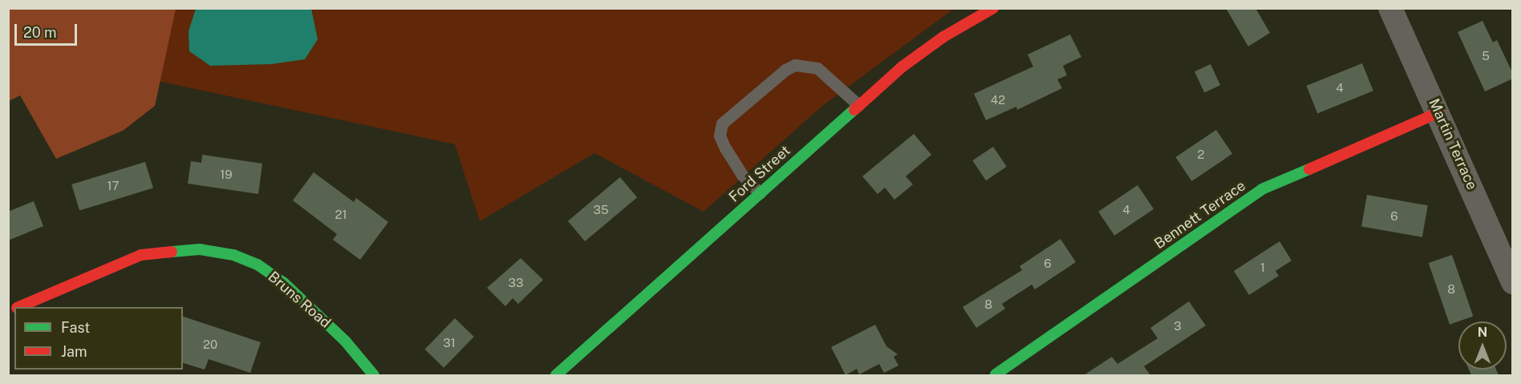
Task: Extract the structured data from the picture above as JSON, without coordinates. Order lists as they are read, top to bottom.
{
  "streets": {
    "street": [
      "Martin Terrace",
      "Ford Street",
      "Bennett Terrace",
      "Bruns Road"
    ]
  },
  "crossings": [
    ["Martin Terrace", "Bennett Terrace"]
  ],
  "house_numbers": [
    "5",
    "4",
    "42",
    "2",
    "19",
    "17",
    "35",
    "4",
    "21",
    "6",
    "6",
    "1",
    "33",
    "8",
    "8",
    "3",
    "31",
    "20"
  ],
  "legend": ["Fast", "Jam"],
  "scale_bar": "20 m",
  "north": "top"
}
